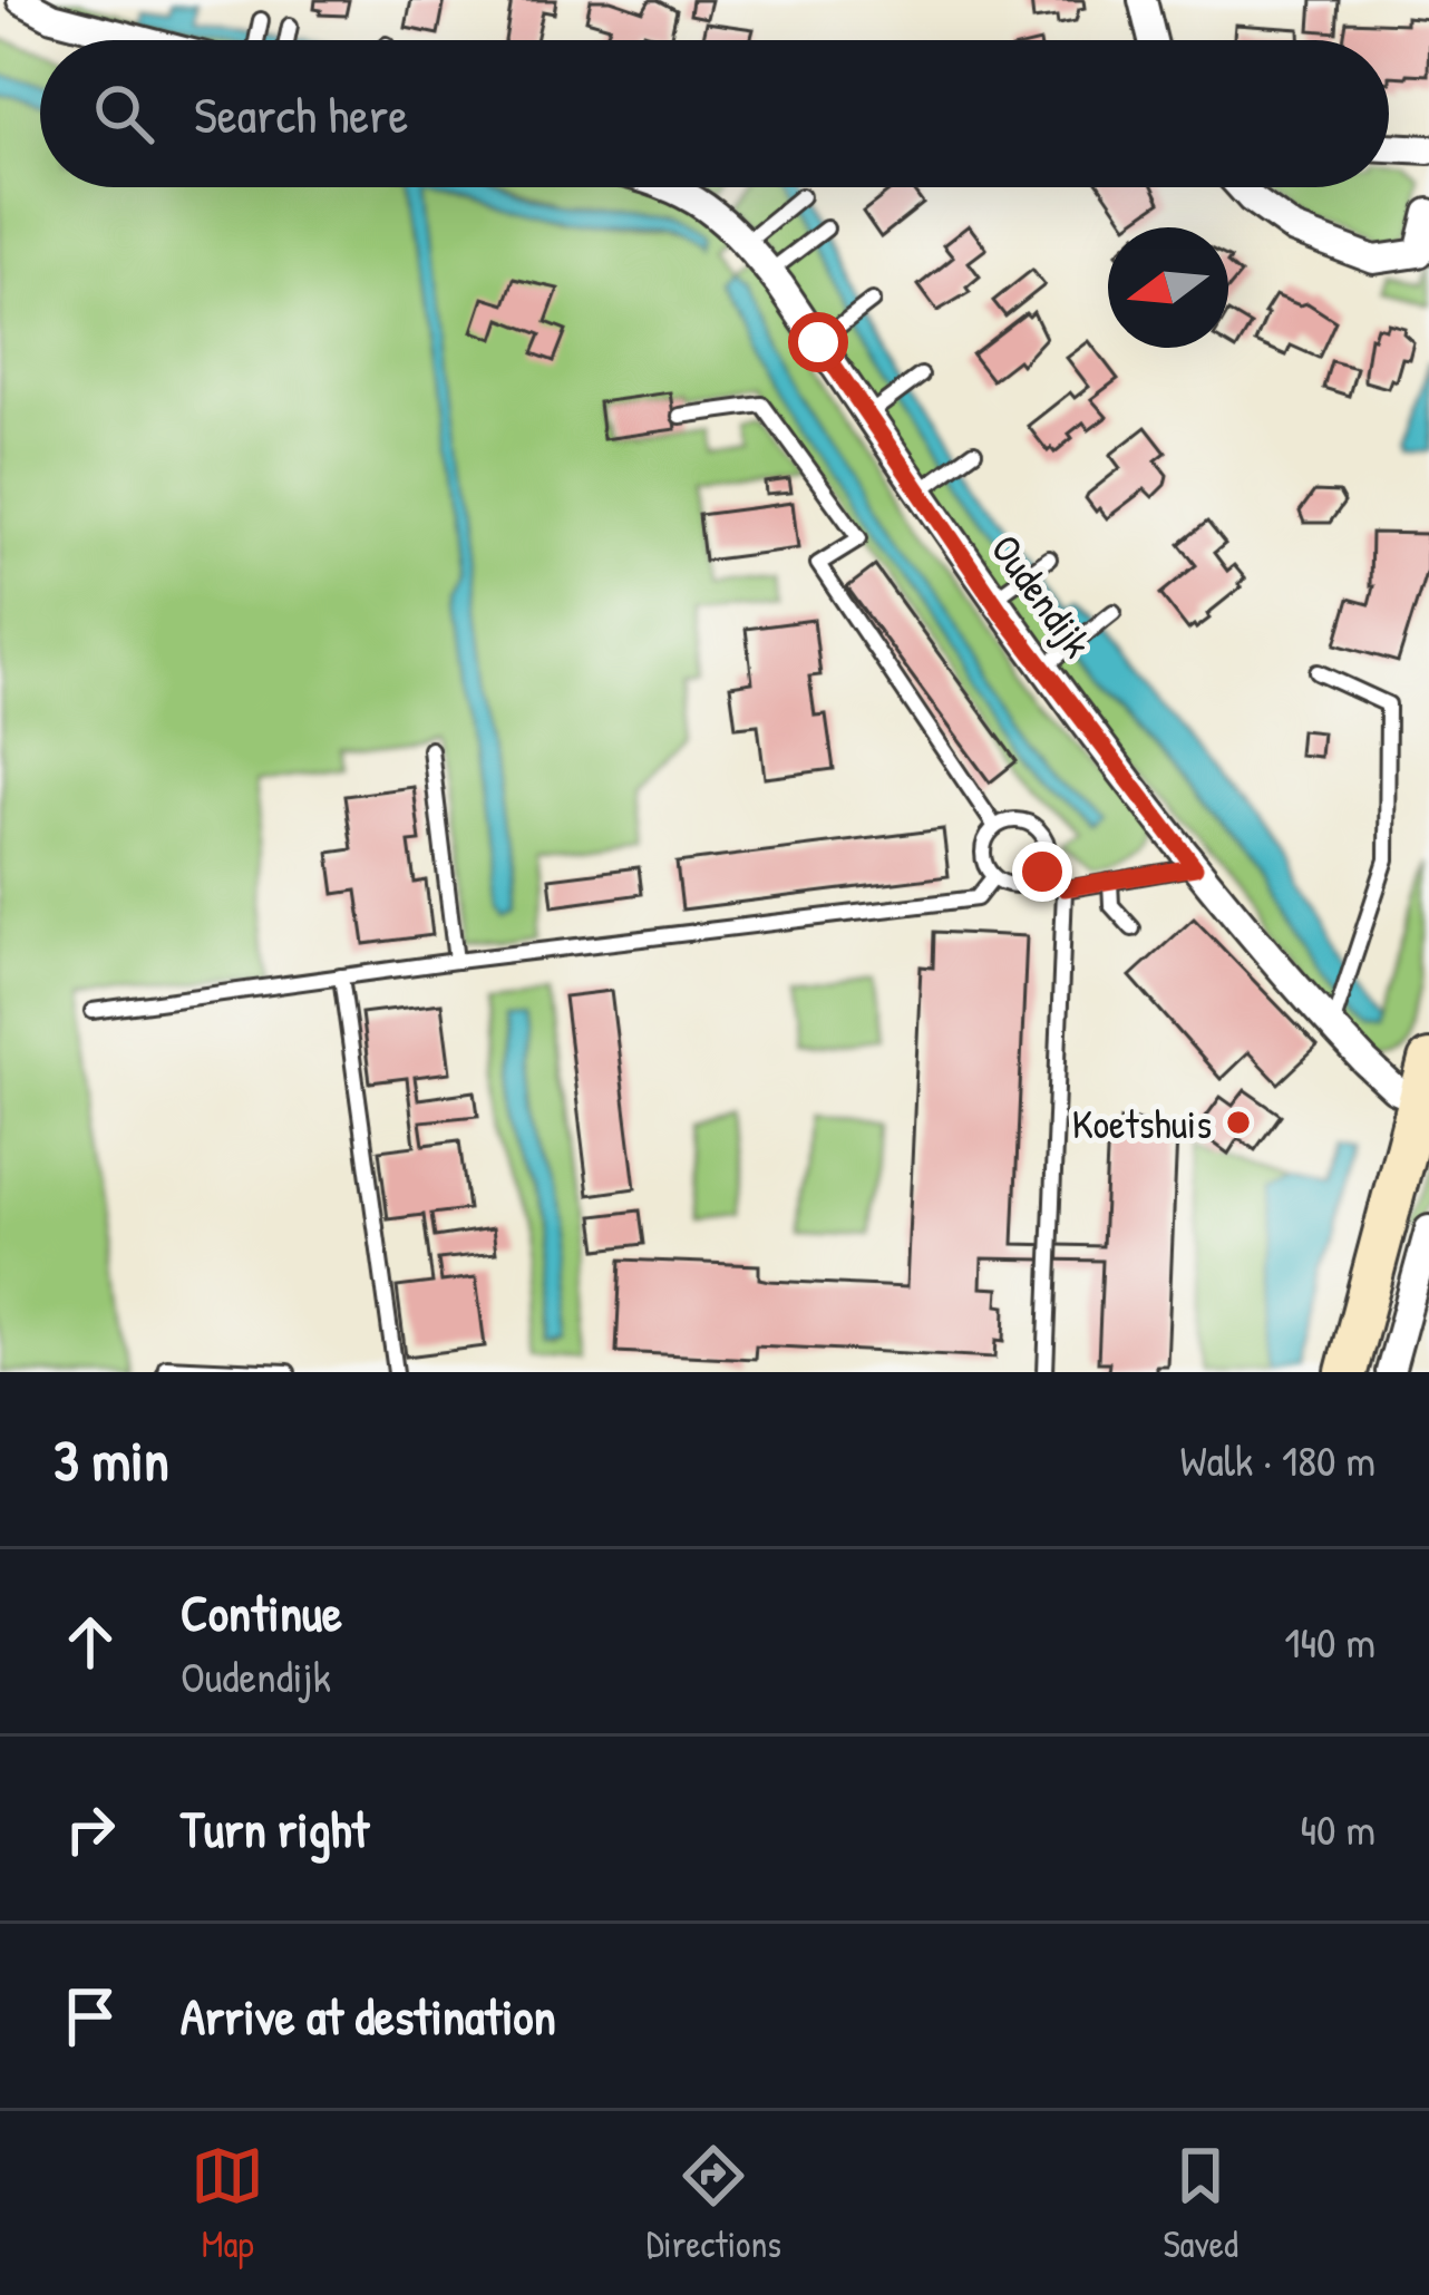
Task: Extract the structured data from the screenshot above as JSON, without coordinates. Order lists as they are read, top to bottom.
{
  "streets": {
    "street": ["Oudendijk"]
  },
  "places": ["Koetshuis"],
  "north": "left",
  "page": {
    "search": "Search here",
    "heading": ["3 min", "Walk · 180 m"],
    "list": [
      ["Continue", "Oudendijk", "140 m"],
      ["Turn right", "40 m"],
      "Arrive at destination"
    ],
    "nav": ["Map", "Directions", "Saved"]
  }
}
